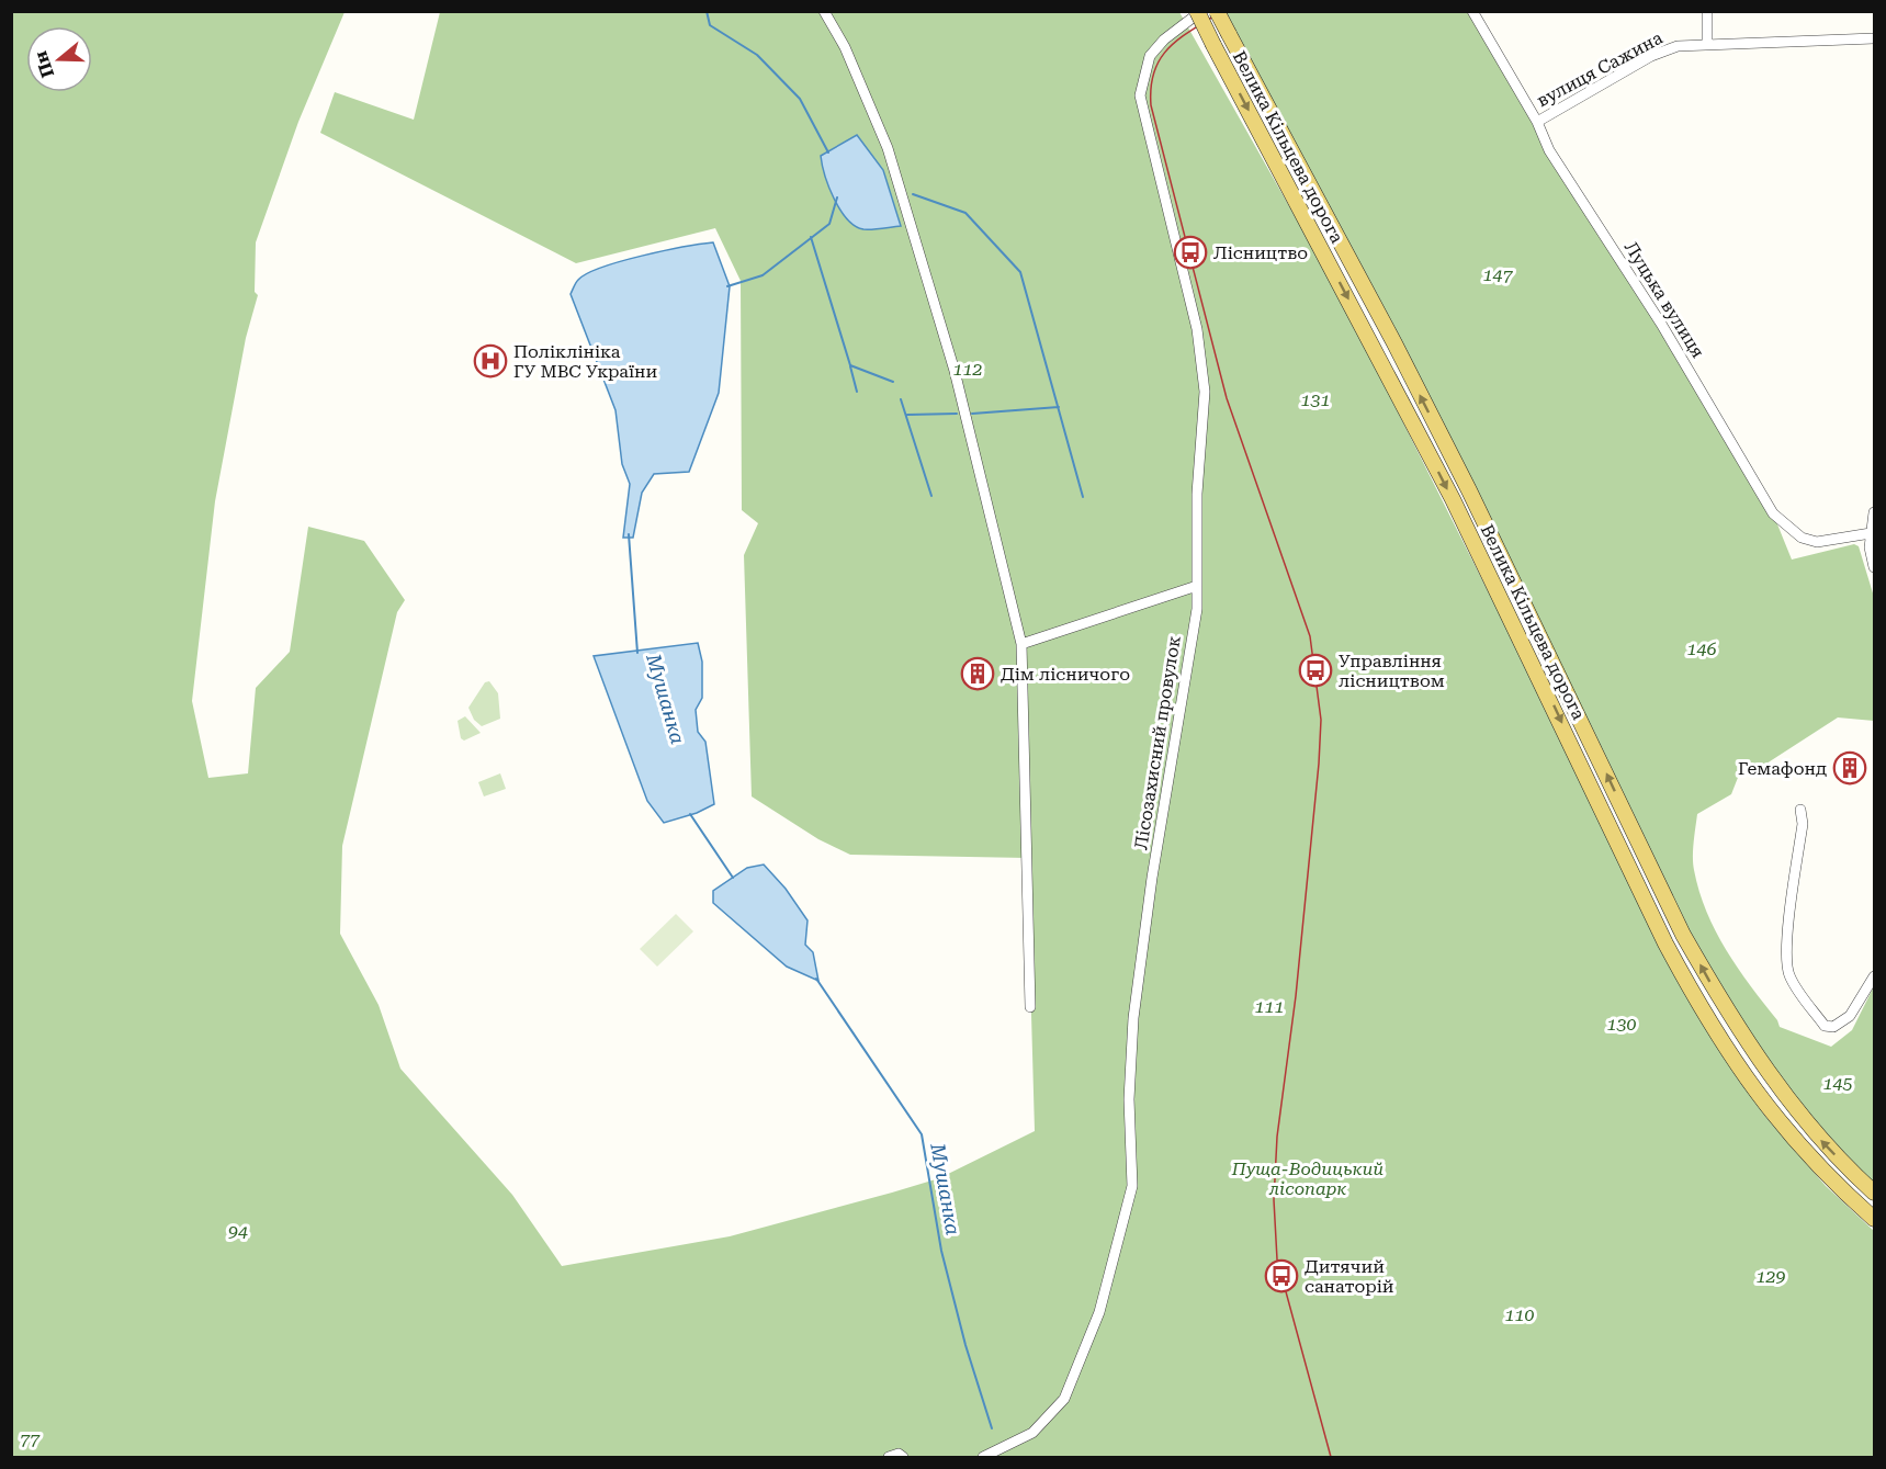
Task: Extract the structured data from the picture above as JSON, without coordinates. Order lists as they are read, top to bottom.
{
  "streets": {
    "main road": ["Велика Кільцева дорога"],
    "street": ["вулиця Сажина", "Луцька вулиця", "Лісозахисний провулок"]
  },
  "crossings": [
    ["вулиця Сажина", "Луцька вулиця"]
  ],
  "water": ["Мушанка"],
  "parks": [
    "147",
    "112",
    "131",
    "146",
    "111",
    "130",
    "145",
    "Пуща-Водицький лісопарк",
    "94",
    "129",
    "110",
    "77"
  ],
  "places": {
    "bus stop": ["Лісництво", "Управління лісництвом", "Дитячий санаторій"],
    "hospital": ["Поліклініка ГУ МВС України"],
    "building": ["Дім лісничого", "Гемафонд"]
  },
  "north": "left"
}
